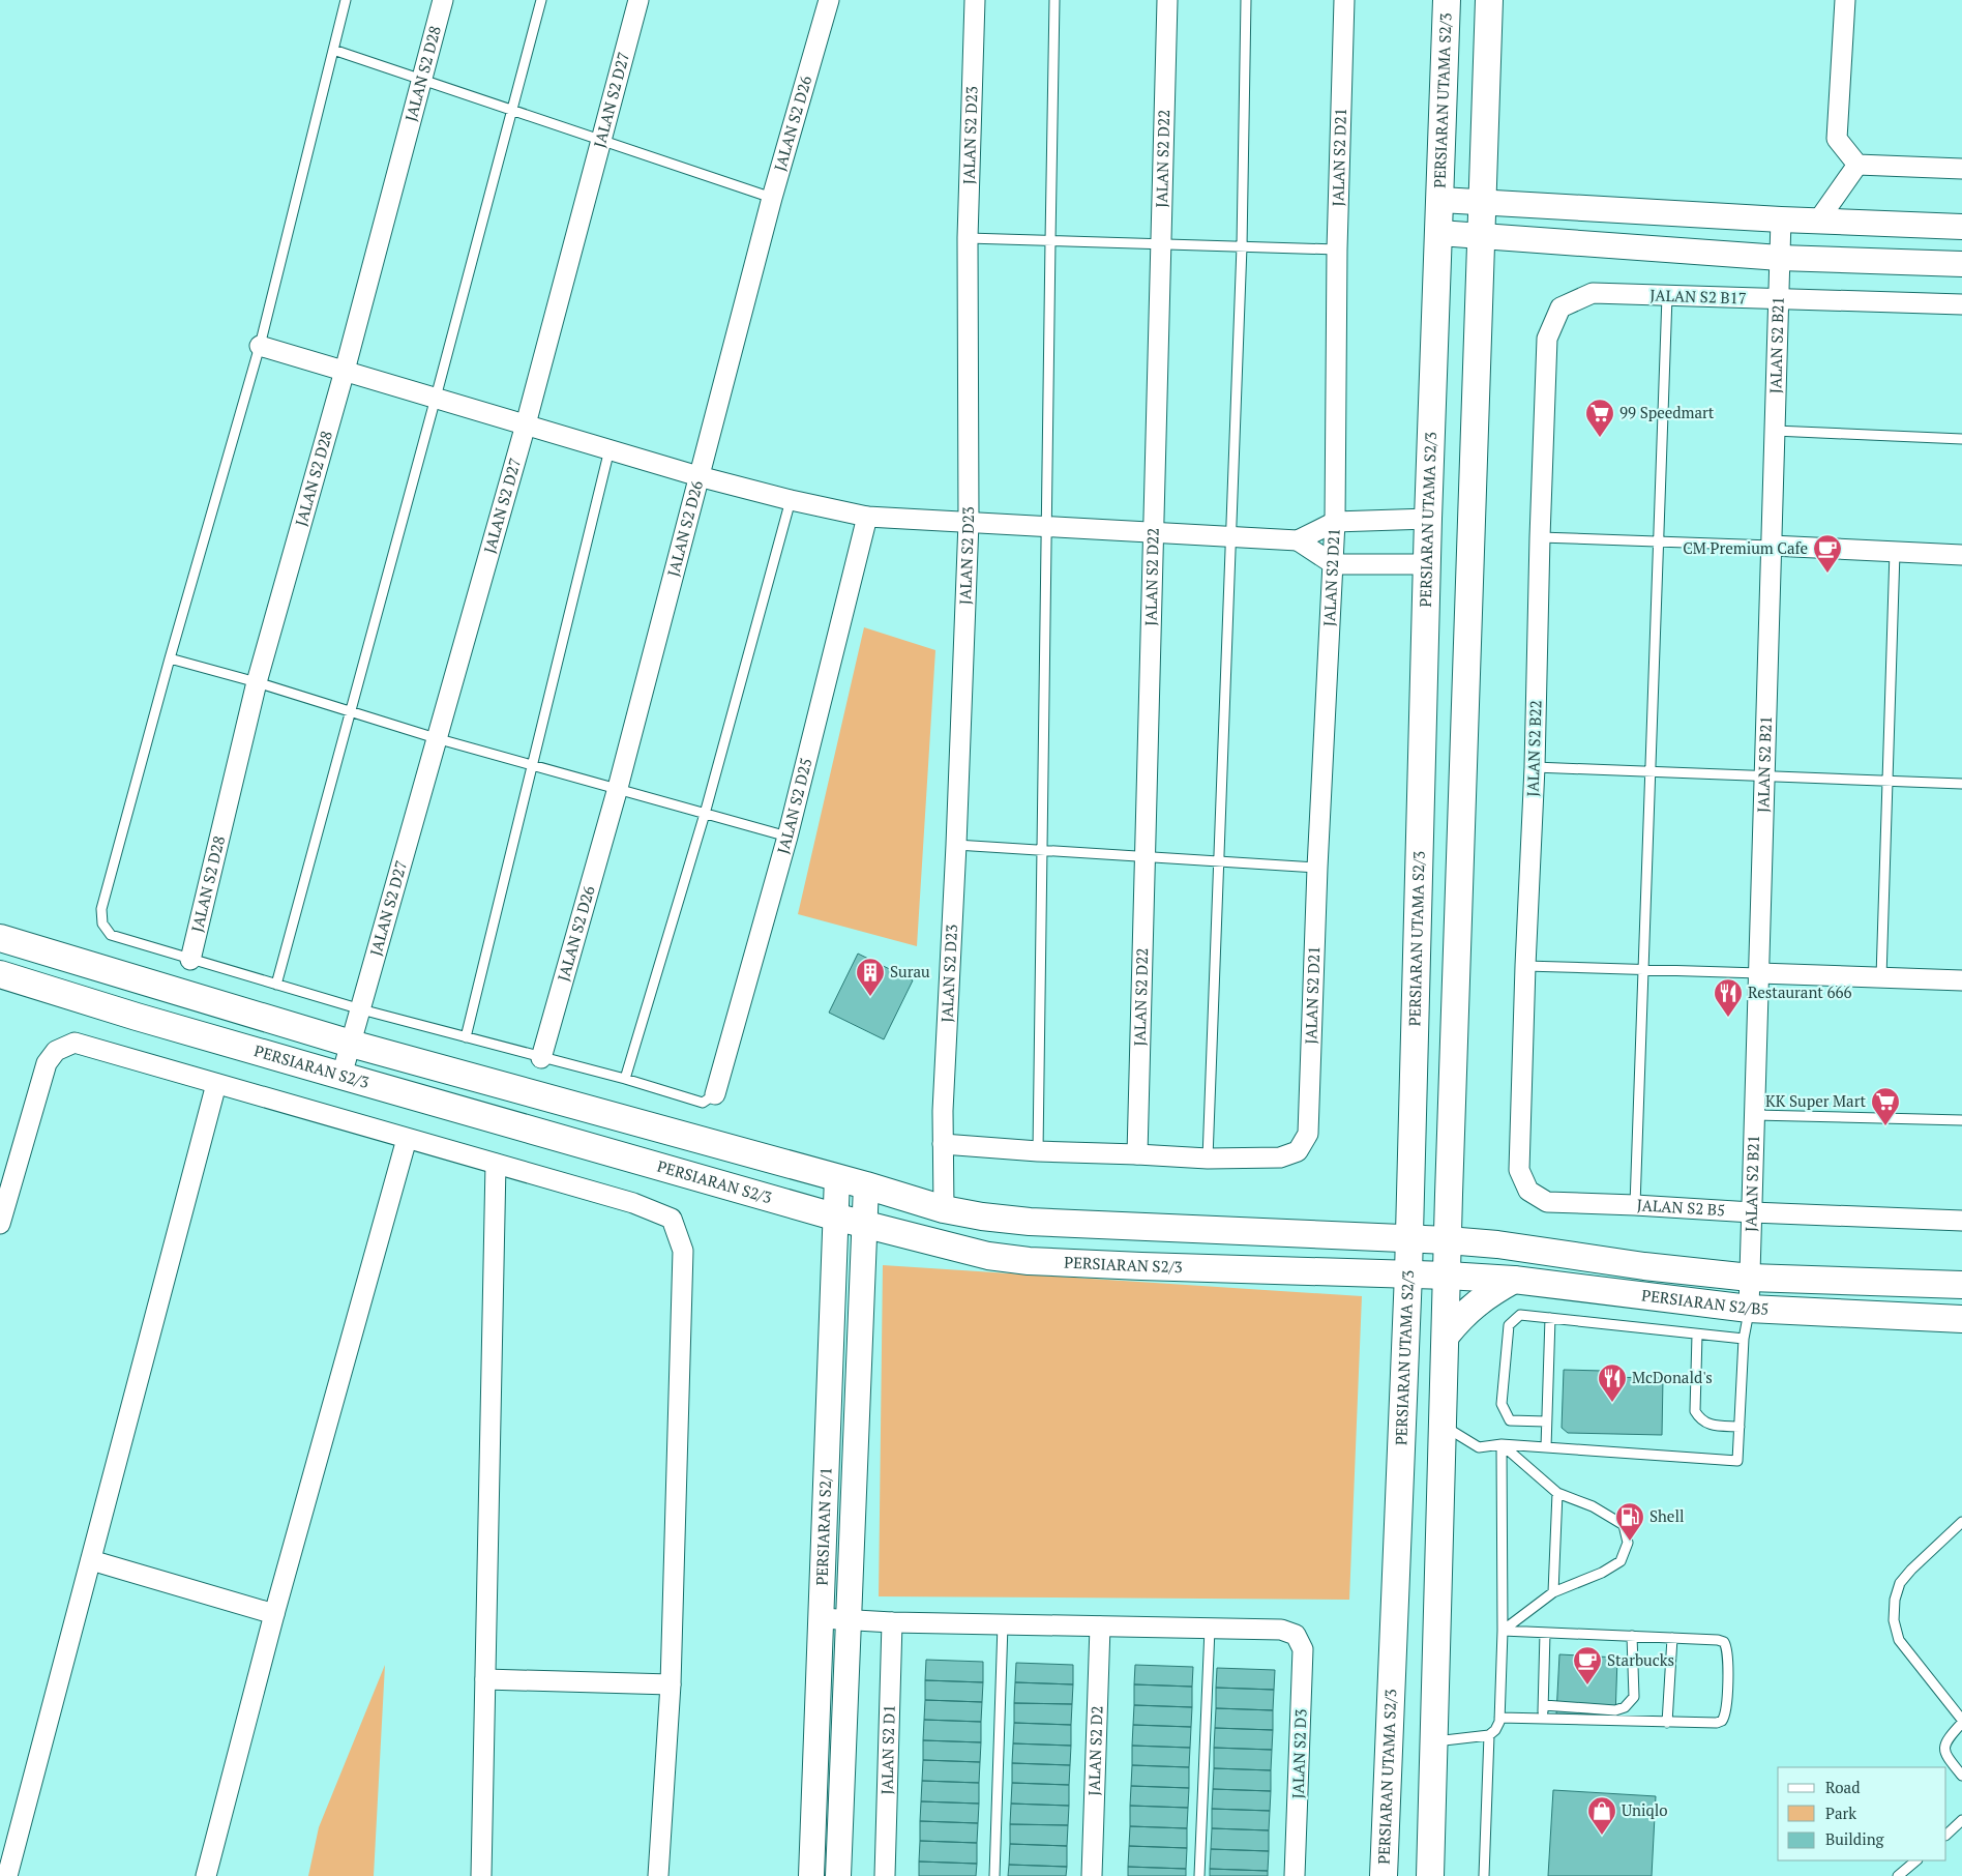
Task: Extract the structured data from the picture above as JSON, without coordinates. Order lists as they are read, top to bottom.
{
  "streets": {
    "main road": ["PERSIARAN UTAMA S2/3", "PERSIARAN S2/3", "PERSIARAN S2/B5"],
    "street": [
      "JALAN S2 D28",
      "JALAN S2 D27",
      "JALAN S2 D26",
      "JALAN S2 D23",
      "JALAN S2 D22",
      "JALAN S2 D21",
      "JALAN S2 B17",
      "JALAN S2 B21",
      "JALAN S2 B22",
      "JALAN S2 D25",
      "JALAN S2 B5",
      "PERSIARAN S2/1",
      "JALAN S2 D1",
      "JALAN S2 D2",
      "JALAN S2 D3"
    ]
  },
  "crossings": [
    ["PERSIARAN UTAMA S2/3", "PERSIARAN S2/3"],
    ["PERSIARAN UTAMA S2/3", "PERSIARAN S2/B5"],
    ["JALAN S2 D27", "PERSIARAN S2/3"],
    ["JALAN S2 D27", "PERSIARAN S2/B5"],
    ["JALAN S2 D23", "PERSIARAN S2/B5"],
    ["JALAN S2 B17", "JALAN S2 B21"],
    ["JALAN S2 B17", "JALAN S2 B22"],
    ["JALAN S2 B21", "JALAN S2 B5"],
    ["JALAN S2 B21", "PERSIARAN S2/B5"],
    ["JALAN S2 B22", "JALAN S2 B5"],
    ["PERSIARAN S2/3", "PERSIARAN S2/B5"],
    ["PERSIARAN S2/3", "PERSIARAN S2/1"],
    ["PERSIARAN S2/B5", "PERSIARAN S2/1"]
  ],
  "places": {
    "supermarket": ["99 Speedmart", "KK Super Mart"],
    "cafe": ["CM Premium Cafe", "Starbucks"],
    "building": ["Surau"],
    "restaurant": ["Restaurant 666", "McDonald's"],
    "fuel station": ["Shell"],
    "shop": ["Uniqlo"]
  },
  "legend": ["Road", "Park", "Building"]
}
